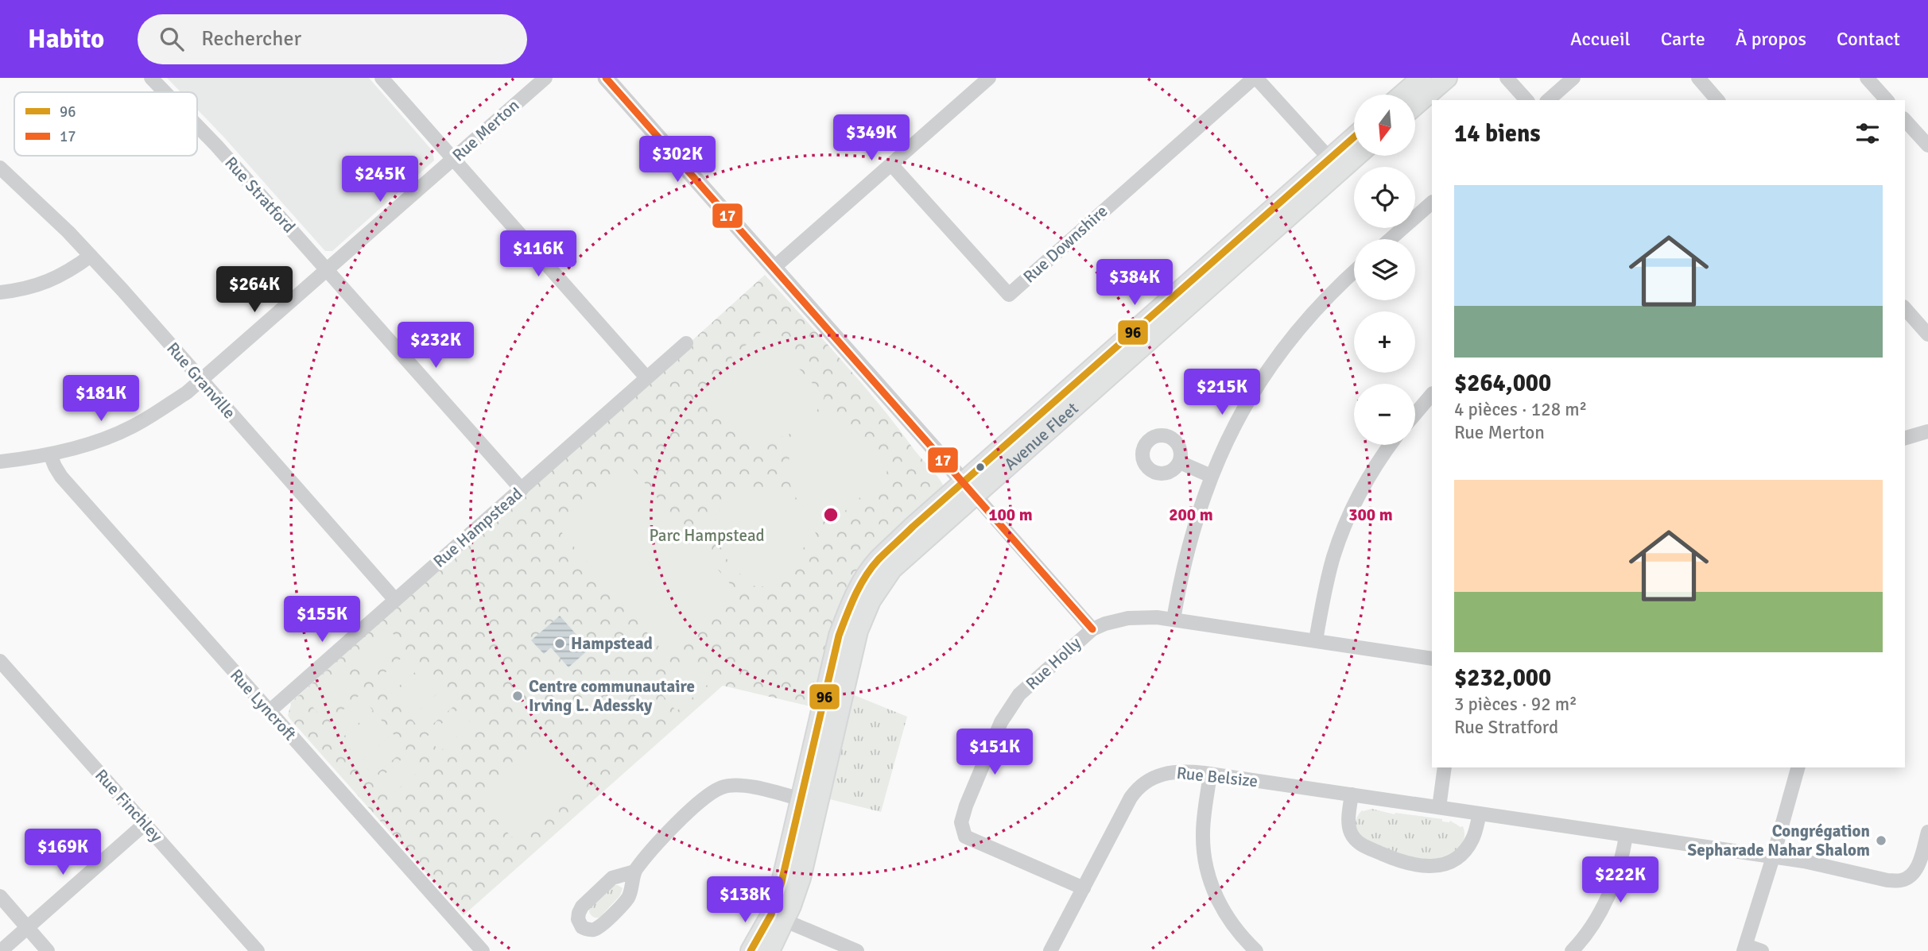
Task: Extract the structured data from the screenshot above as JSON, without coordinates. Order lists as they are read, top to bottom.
{
  "streets": {
    "main road": ["Avenue Fleet"],
    "street": [
      "Rue Merton",
      "Rue Stratford",
      "Rue Downshire",
      "Rue Granville",
      "Rue Hampstead",
      "Rue Holly",
      "Rue Lyncroft",
      "Rue Belsize",
      "Rue Finchley"
    ]
  },
  "crossings": [
    ["Rue Merton", "Rue Stratford"],
    ["Rue Merton", "Rue Granville"],
    ["Rue Merton", "Rue Lyncroft"],
    ["Rue Stratford", "Rue Hampstead"],
    ["Rue Granville", "Rue Hampstead"],
    ["Rue Hampstead", "Rue Lyncroft"],
    ["Rue Holly", "Rue Belsize"]
  ],
  "parks": ["Parc Hampstead"],
  "places": ["Hampstead", "Centre communautaire Irving L. Adessky", "Congrégation Sepharade Nahar Shalom"],
  "lines": ["transit line 17", "transit line 96"],
  "legend": ["96", "17"],
  "north": "bottom",
  "page": {
    "header": "Habito",
    "search": "Rechercher",
    "nav": [
      "Accueil",
      "Carte",
      "À propos",
      "Contact"
    ],
    "map_buttons": ["+", "−"],
    "heading": "14 biens",
    "price": [
      "$349K",
      "$302K",
      "$245K",
      "$116K",
      "$384K",
      "$264K",
      "$232K",
      "$215K",
      "$181K",
      "$155K",
      "$151K",
      "$169K",
      "$222K",
      "$138K"
    ],
    "list": [
      {
        "name": "$264,000",
        "note": "4 pièces · 128 m² · Rue Merton"
      },
      {
        "name": "$232,000",
        "note": "3 pièces · 92 m² · Rue Stratford"
      }
    ]
  },
  "rings": ["100 m", "200 m", "300 m"]
}
